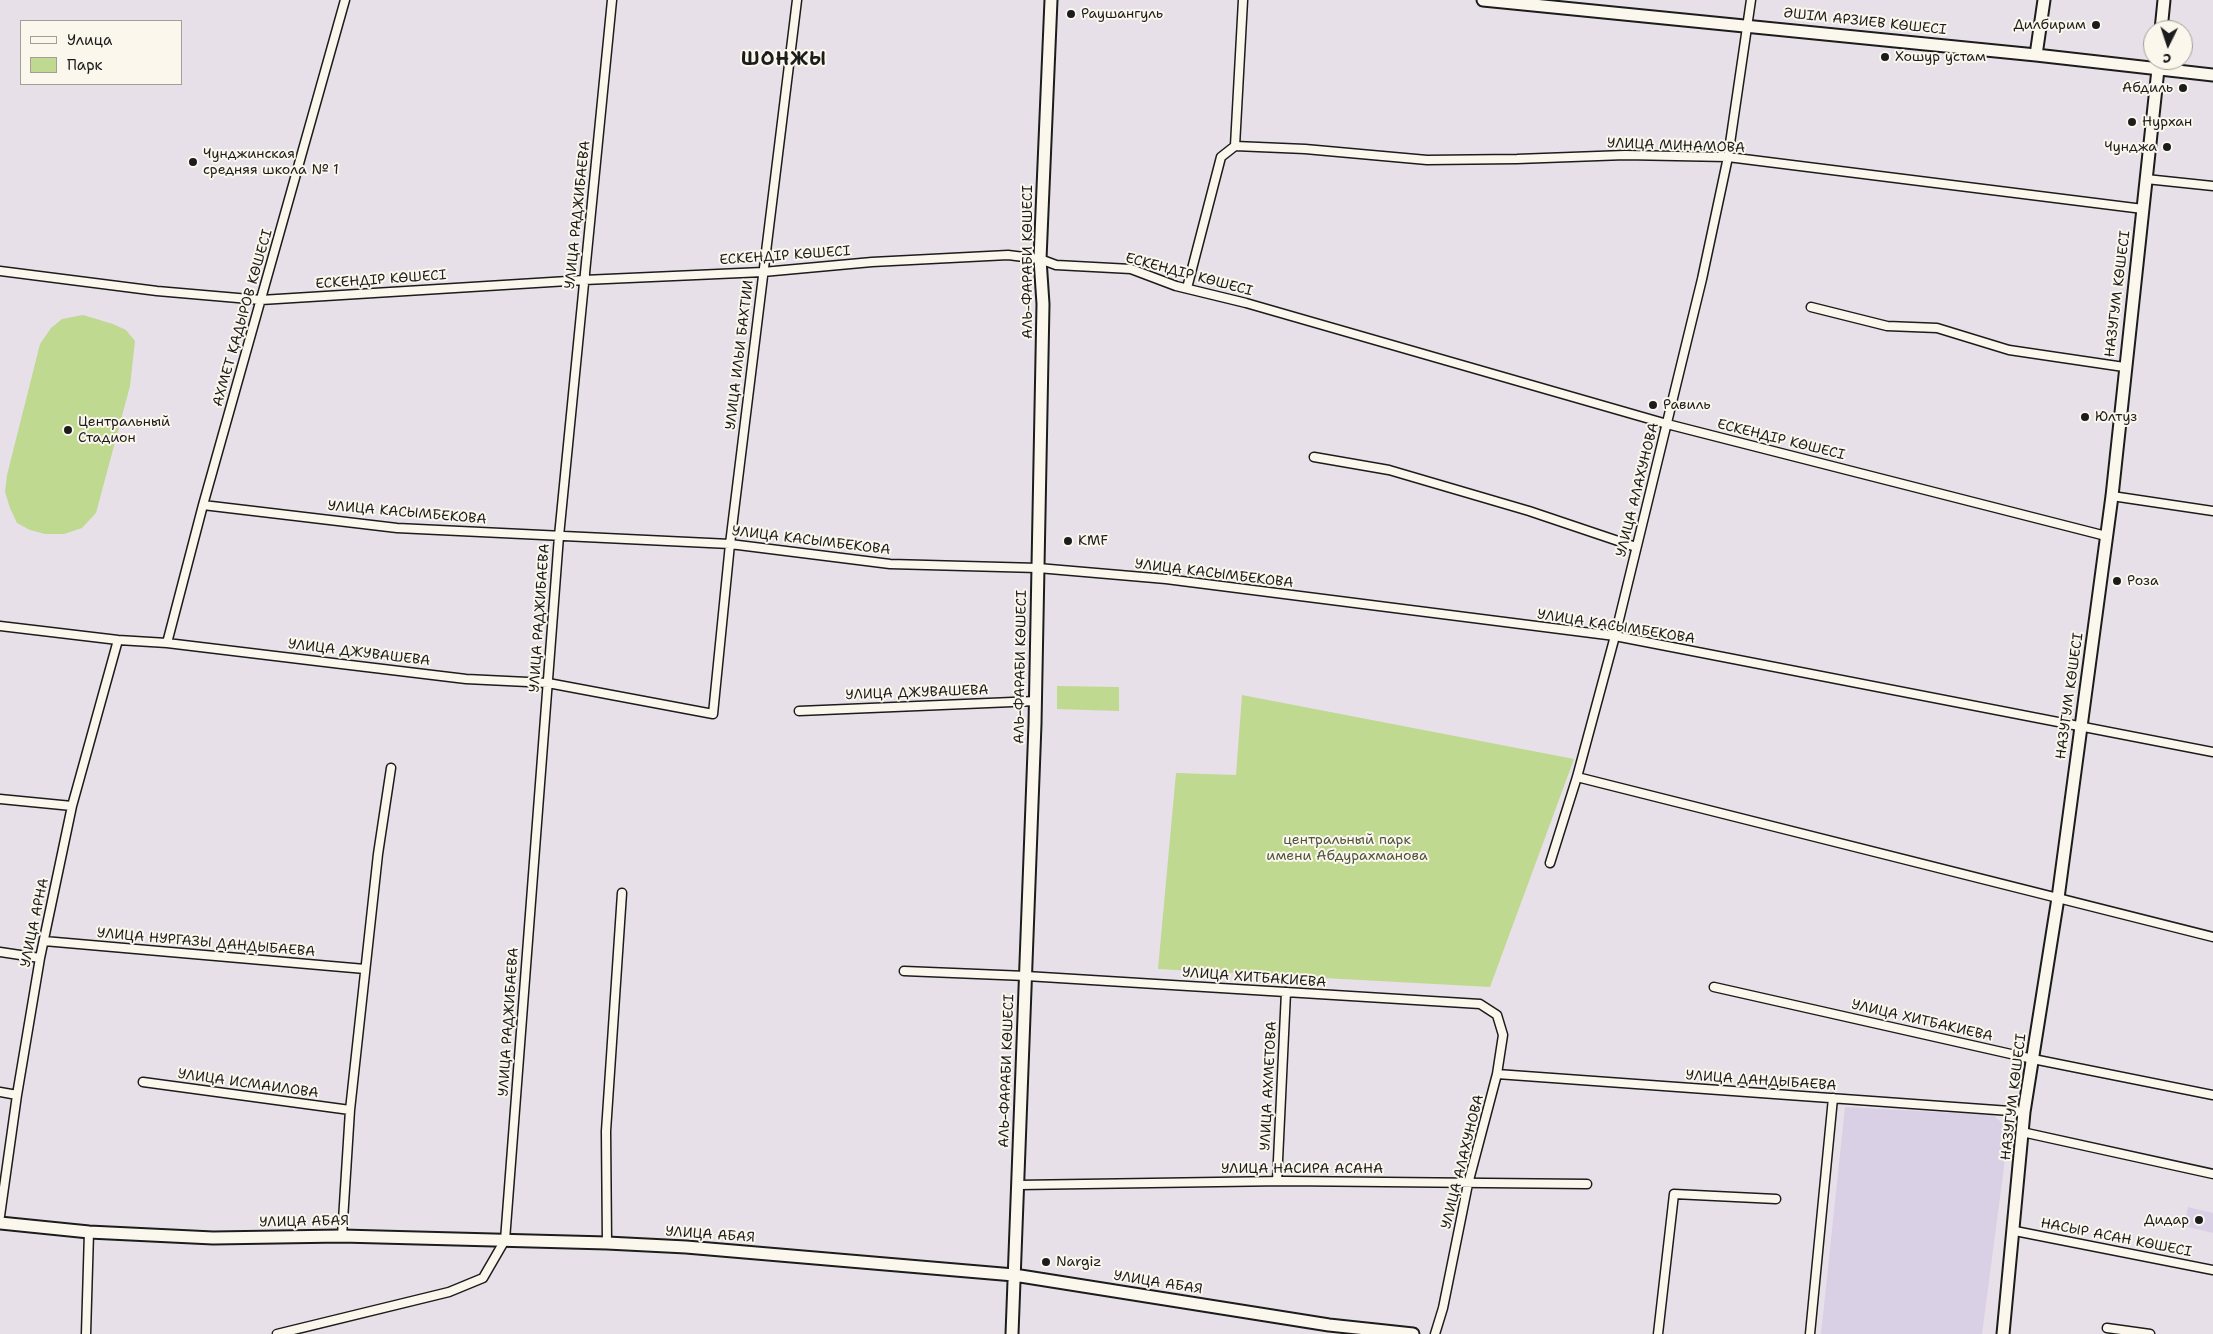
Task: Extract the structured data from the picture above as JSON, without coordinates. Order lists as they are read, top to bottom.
{
  "streets": {
    "street": [
      "ӘШІМ АРЗИЕВ КӨШЕСІ",
      "УЛИЦА МИНАМОВА",
      "УЛИЦА РАДЖИБАЕВА",
      "ЕСКЕНДІР КӨШЕСІ",
      "АЛЬ-ФАРАБИ КӨШЕСІ",
      "НАЗУГУМ КӨШЕСІ",
      "АХМЕТ ҚАДЫРОВ КӨШЕСІ",
      "УЛИЦА ИЛЬИ БАХТИИ",
      "УЛИЦА АЛАХУНОВА",
      "УЛИЦА КАСЫМБЕКОВА",
      "УЛИЦА ДЖУВАШЕВА",
      "УЛИЦА АРНА",
      "УЛИЦА НУРГАЗЫ ДАНДЫБАЕВА",
      "УЛИЦА ХИТБАКИЕВА",
      "УЛИЦА ДАНДЫБАЕВА",
      "УЛИЦА ИСМАИЛОВА",
      "УЛИЦА АХМЕТОВА",
      "УЛИЦА НАСИРА АСАНА",
      "УЛИЦА АБАЯ",
      "НАСЫР АСАН КӨШЕСІ"
    ]
  },
  "crossings": [
    ["ӘШІМ АРЗИЕВ КӨШЕСІ", "УЛИЦА АЛАХУНОВА"],
    ["УЛИЦА МИНАМОВА", "НАЗУГУМ КӨШЕСІ"],
    ["УЛИЦА МИНАМОВА", "УЛИЦА АЛАХУНОВА"],
    ["УЛИЦА РАДЖИБАЕВА", "ЕСКЕНДІР КӨШЕСІ"],
    ["УЛИЦА РАДЖИБАЕВА", "УЛИЦА КАСЫМБЕКОВА"],
    ["УЛИЦА РАДЖИБАЕВА", "УЛИЦА ДЖУВАШЕВА"],
    ["УЛИЦА РАДЖИБАЕВА", "УЛИЦА АБАЯ"],
    ["ЕСКЕНДІР КӨШЕСІ", "АЛЬ-ФАРАБИ КӨШЕСІ"],
    ["ЕСКЕНДІР КӨШЕСІ", "НАЗУГУМ КӨШЕСІ"],
    ["ЕСКЕНДІР КӨШЕСІ", "АХМЕТ ҚАДЫРОВ КӨШЕСІ"],
    ["ЕСКЕНДІР КӨШЕСІ", "УЛИЦА ИЛЬИ БАХТИИ"],
    ["ЕСКЕНДІР КӨШЕСІ", "УЛИЦА АЛАХУНОВА"],
    ["АЛЬ-ФАРАБИ КӨШЕСІ", "УЛИЦА КАСЫМБЕКОВА"],
    ["АЛЬ-ФАРАБИ КӨШЕСІ", "УЛИЦА ДЖУВАШЕВА"],
    ["АЛЬ-ФАРАБИ КӨШЕСІ", "УЛИЦА ХИТБАКИЕВА"],
    ["АЛЬ-ФАРАБИ КӨШЕСІ", "УЛИЦА НАСИРА АСАНА"],
    ["АЛЬ-ФАРАБИ КӨШЕСІ", "УЛИЦА АБАЯ"],
    ["НАЗУГУМ КӨШЕСІ", "УЛИЦА КАСЫМБЕКОВА"],
    ["НАЗУГУМ КӨШЕСІ", "УЛИЦА ХИТБАКИЕВА"],
    ["НАЗУГУМ КӨШЕСІ", "УЛИЦА ДАНДЫБАЕВА"],
    ["НАЗУГУМ КӨШЕСІ", "НАСЫР АСАН КӨШЕСІ"],
    ["АХМЕТ ҚАДЫРОВ КӨШЕСІ", "УЛИЦА КАСЫМБЕКОВА"],
    ["АХМЕТ ҚАДЫРОВ КӨШЕСІ", "УЛИЦА ДЖУВАШЕВА"],
    ["УЛИЦА ИЛЬИ БАХТИИ", "УЛИЦА КАСЫМБЕКОВА"],
    ["УЛИЦА ИЛЬИ БАХТИИ", "УЛИЦА ДЖУВАШЕВА"],
    ["УЛИЦА АЛАХУНОВА", "УЛИЦА КАСЫМБЕКОВА"],
    ["УЛИЦА АЛАХУНОВА", "УЛИЦА ХИТБАКИЕВА"],
    ["УЛИЦА АЛАХУНОВА", "УЛИЦА ДАНДЫБАЕВА"],
    ["УЛИЦА АЛАХУНОВА", "УЛИЦА НАСИРА АСАНА"],
    ["УЛИЦА ДЖУВАШЕВА", "УЛИЦА АРНА"],
    ["УЛИЦА АРНА", "УЛИЦА НУРГАЗЫ ДАНДЫБАЕВА"],
    ["УЛИЦА ХИТБАКИЕВА", "УЛИЦА АХМЕТОВА"],
    ["УЛИЦА АХМЕТОВА", "УЛИЦА НАСИРА АСАНА"]
  ],
  "districts": ["ШОНЖЫ"],
  "parks": ["центральный парк имени Абдурахманова"],
  "places": [
    "Раушангуль",
    "Дилбирим",
    "Хошур устам",
    "Абдиль",
    "Нурхан",
    "Чунджа",
    "Чунджинская средняя школа № 1",
    "Равиль",
    "Юлтуз",
    "Центральный Стадион",
    "KMF",
    "Роза",
    "Дидар",
    "Nargiz"
  ],
  "legend": ["Улица", "Парк"],
  "north": "bottom"
}
